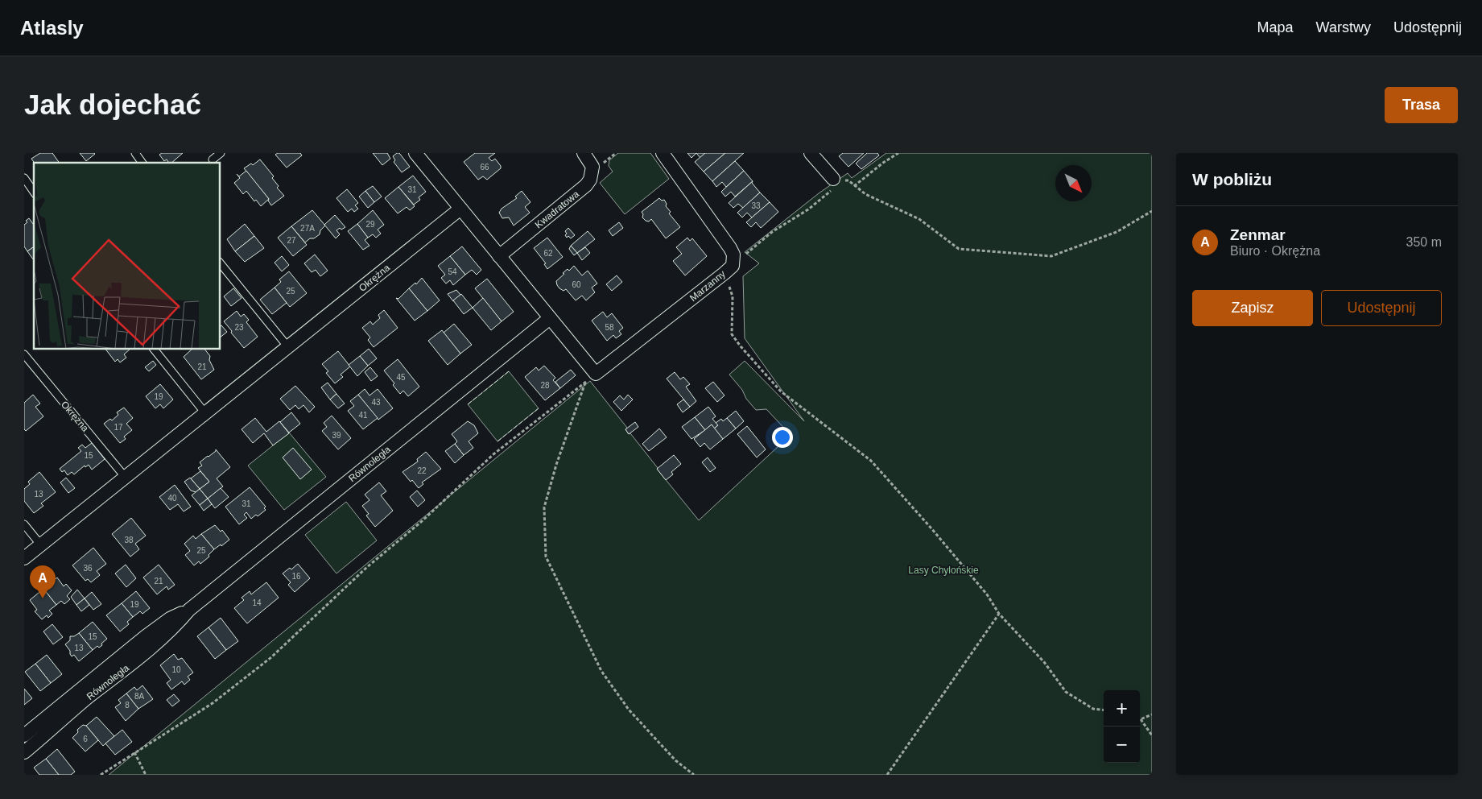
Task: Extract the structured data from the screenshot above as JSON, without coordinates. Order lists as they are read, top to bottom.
{
  "streets": {
    "street": [
      "Kwadratowa",
      "Okrężna",
      "Marzanny",
      "Równoległa"
    ]
  },
  "parks": ["Lasy Chylońskie"],
  "house_numbers": [
    "66",
    "31",
    "33",
    "29",
    "27A",
    "27",
    "62",
    "54",
    "60",
    "25",
    "23",
    "58",
    "21",
    "45",
    "28",
    "19",
    "43",
    "41",
    "17",
    "39",
    "15",
    "22",
    "13",
    "40",
    "31",
    "38",
    "25",
    "36",
    "16",
    "21",
    "14",
    "19",
    "15",
    "13",
    "10",
    "8A",
    "8",
    "6"
  ],
  "north": "bottom right",
  "page": {
    "header": "Atlasly",
    "nav": ["Mapa", "Warstwy", "Udostępnij"],
    "buttons": [
      "Trasa",
      ["Zapisz", "Udostępnij"]
    ],
    "title": "Jak dojechać",
    "heading": "W pobliżu",
    "list": [
      {
        "mark": "A",
        "name": "Zenmar",
        "note": "Biuro · Okrężna",
        "value": "350 m"
      }
    ],
    "pins": "A",
    "map_buttons": ["+", "−"]
  }
}
